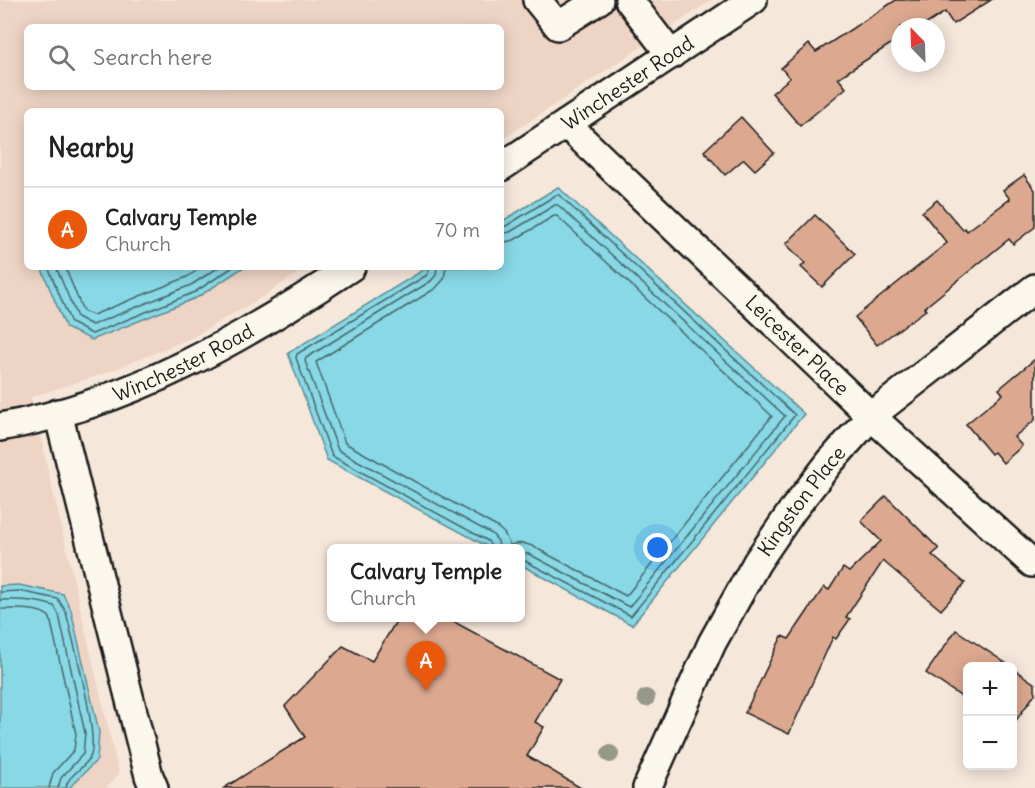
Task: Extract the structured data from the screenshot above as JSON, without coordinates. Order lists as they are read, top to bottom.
{
  "streets": {
    "street": ["Winchester Road", "Leicester Place", "Kingston Place"]
  },
  "crossings": [
    ["Winchester Road", "Leicester Place"],
    ["Leicester Place", "Kingston Place"]
  ],
  "north": "top left",
  "page": {
    "search": "Search here",
    "heading": "Nearby",
    "list": [
      {
        "mark": "A",
        "name": "Calvary Temple",
        "note": "Church",
        "value": "70 m"
      }
    ],
    "popup": ["Calvary Temple", "Church"],
    "pins": "A",
    "map_buttons": ["+", "−"]
  }
}
